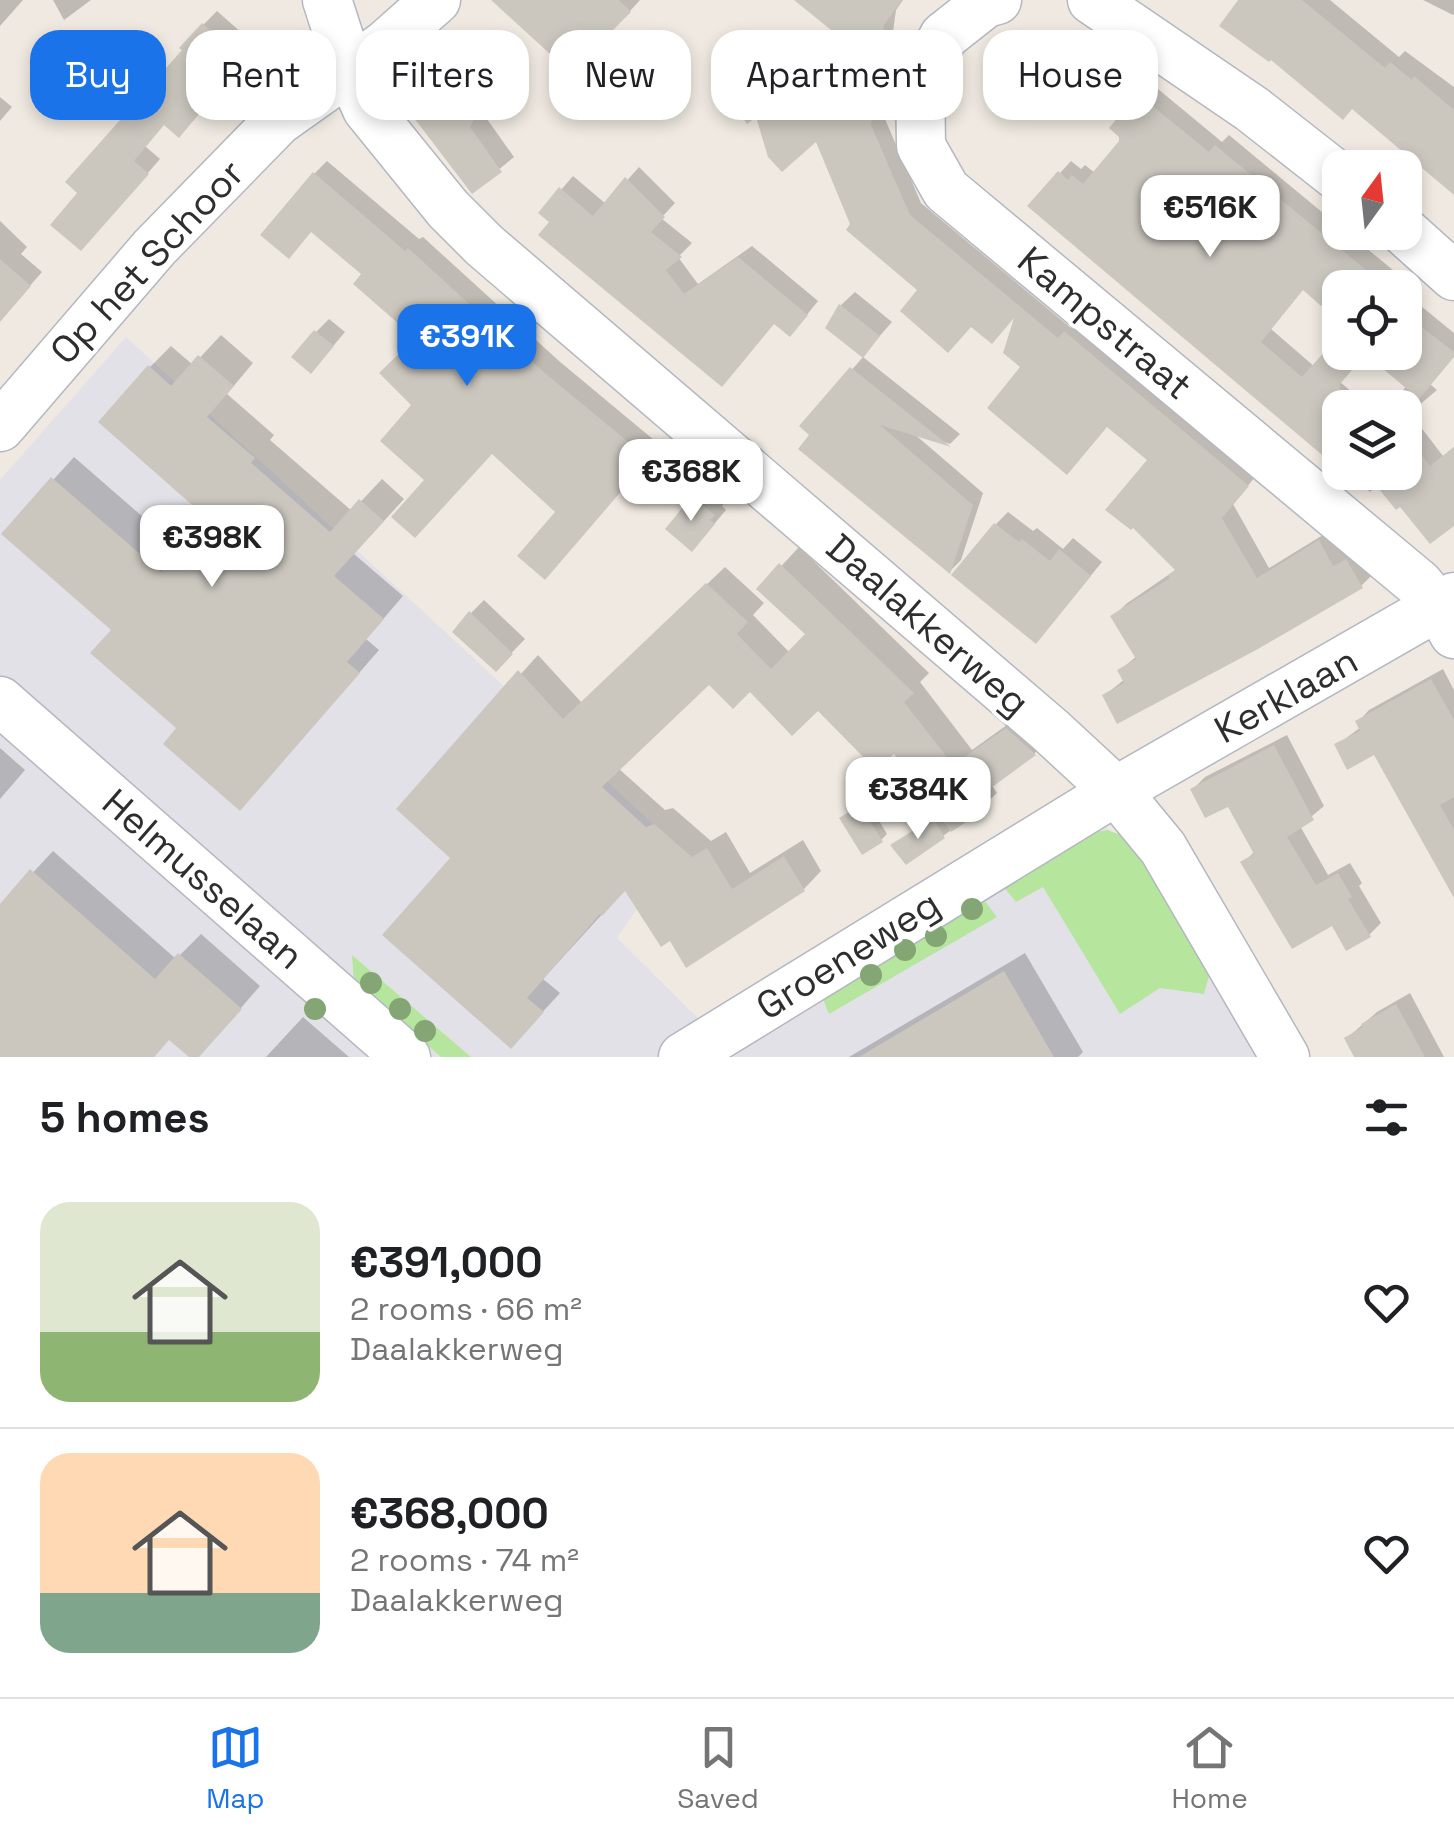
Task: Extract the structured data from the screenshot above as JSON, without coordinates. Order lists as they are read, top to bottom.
{
  "streets": {
    "street": [
      "Op het Schoor",
      "Kampstraat",
      "Daalakkerweg",
      "Kerklaan",
      "Helmusselaan",
      "Groeneweg"
    ]
  },
  "crossings": [
    ["Op het Schoor", "Daalakkerweg"],
    ["Kampstraat", "Kerklaan"],
    ["Daalakkerweg", "Kerklaan"],
    ["Daalakkerweg", "Groeneweg"],
    ["Kerklaan", "Groeneweg"]
  ],
  "north": "top",
  "page": {
    "chip": [
      "Buy",
      "Rent",
      "Filters",
      "New",
      "Apartment",
      "House"
    ],
    "price": [
      "€516K",
      "€391K",
      "€368K",
      "€398K",
      "€384K"
    ],
    "heading": "5 homes",
    "list": [
      {
        "name": "€391,000",
        "note": "2 rooms · 66 m² · Daalakkerweg"
      },
      {
        "name": "€368,000",
        "note": "2 rooms · 74 m² · Daalakkerweg"
      }
    ],
    "tabs": ["Map", "Saved", "Home"]
  }
}
